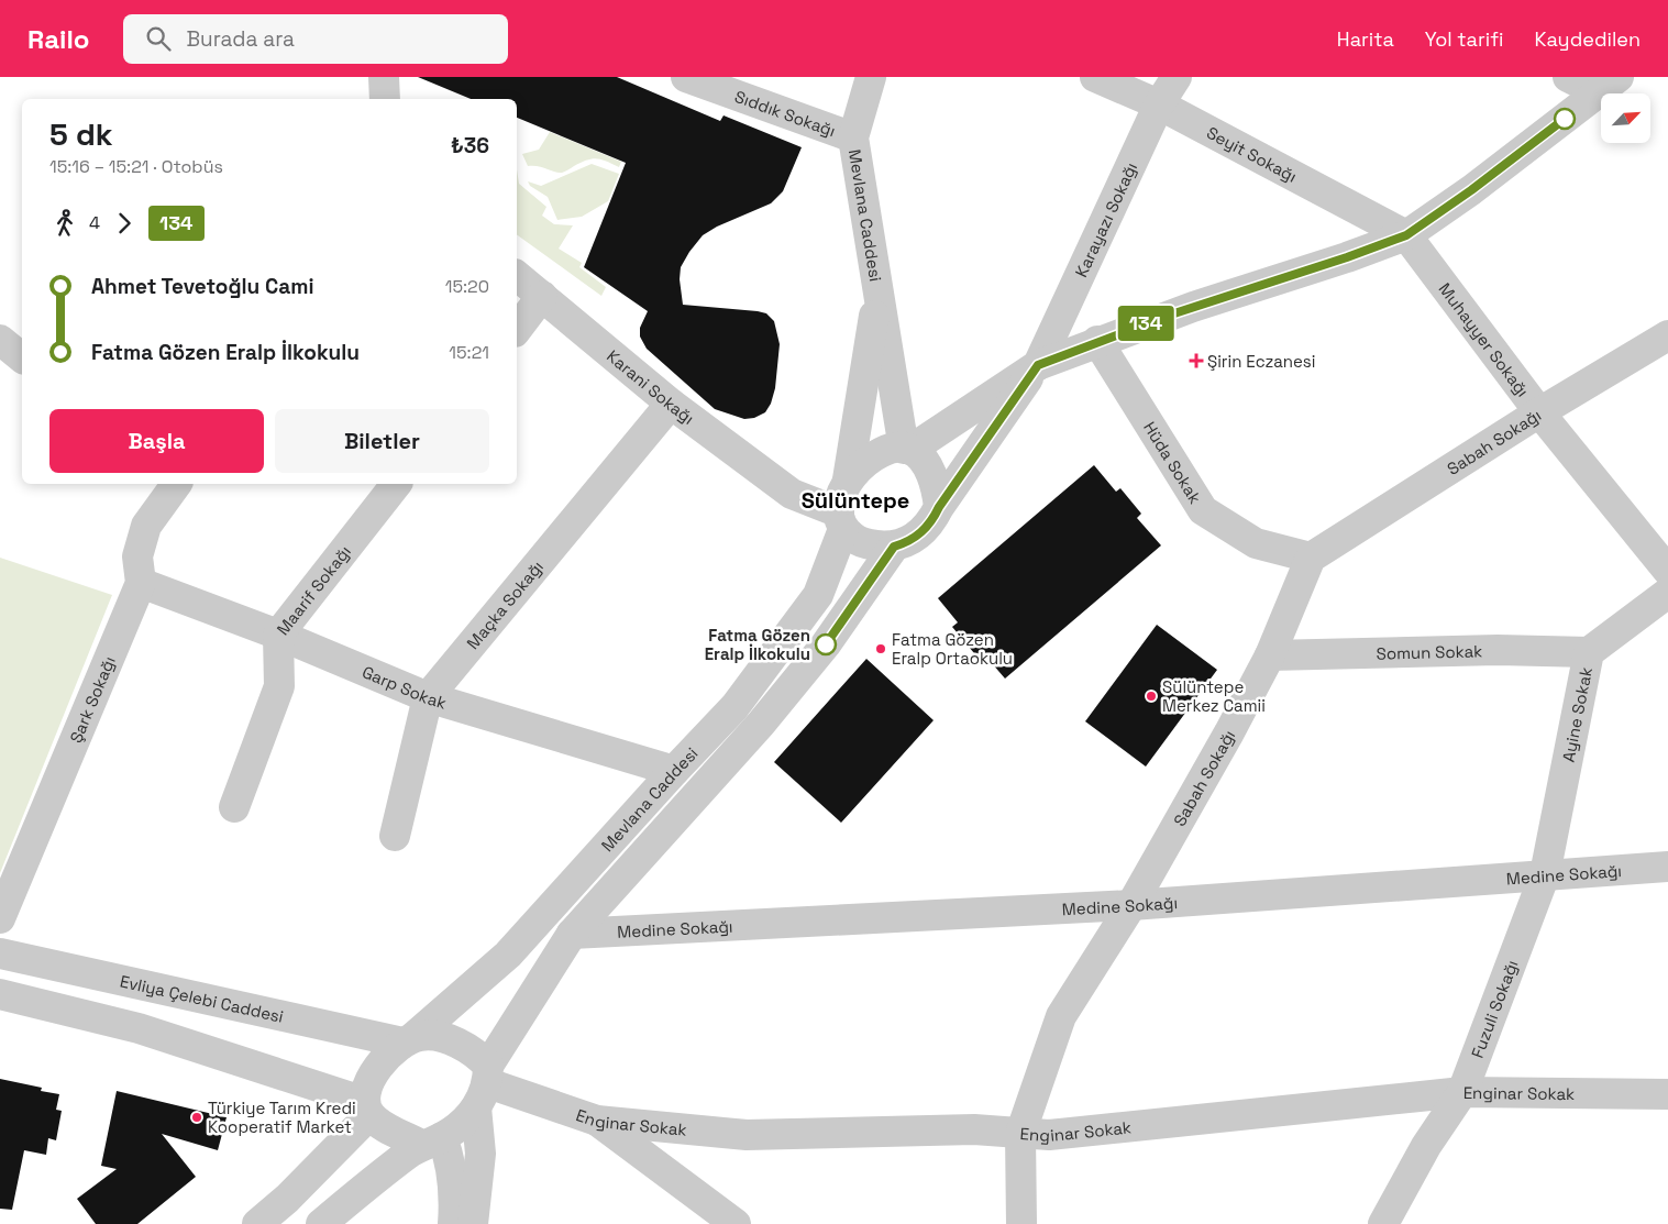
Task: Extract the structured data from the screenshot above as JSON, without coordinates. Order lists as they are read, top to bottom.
{
  "streets": {
    "street": [
      "Sıddık Sokağı",
      "Seyit Sokağı",
      "Mevlana Caddesi",
      "Karayazı Sokağı",
      "Muhayyer Sokağı",
      "Karani Sokağı",
      "Sabah Sokağı",
      "Hüda Sokak",
      "Maarif Sokağı",
      "Maçka Sokağı",
      "Somun Sokak",
      "Garp Sokak",
      "Şark Sokağı",
      "Ayine Sokak",
      "Medine Sokağı",
      "Evliya Çelebi Caddesi",
      "Fuzuli Sokağı",
      "Enginar Sokak"
    ]
  },
  "crossings": [
    ["Sıddık Sokağı", "Mevlana Caddesi"],
    ["Seyit Sokağı", "Karayazı Sokağı"],
    ["Seyit Sokağı", "Muhayyer Sokağı"],
    ["Mevlana Caddesi", "Karayazı Sokağı"],
    ["Mevlana Caddesi", "Karani Sokağı"],
    ["Mevlana Caddesi", "Garp Sokak"],
    ["Mevlana Caddesi", "Medine Sokağı"],
    ["Mevlana Caddesi", "Evliya Çelebi Caddesi"],
    ["Mevlana Caddesi", "Enginar Sokak"],
    ["Karayazı Sokağı", "Karani Sokağı"],
    ["Muhayyer Sokağı", "Sabah Sokağı"],
    ["Karani Sokağı", "Maçka Sokağı"],
    ["Sabah Sokağı", "Hüda Sokak"],
    ["Sabah Sokağı", "Somun Sokak"],
    ["Sabah Sokağı", "Medine Sokağı"],
    ["Sabah Sokağı", "Enginar Sokak"],
    ["Maarif Sokağı", "Garp Sokak"],
    ["Maçka Sokağı", "Garp Sokak"],
    ["Somun Sokak", "Ayine Sokak"],
    ["Garp Sokak", "Şark Sokağı"],
    ["Ayine Sokak", "Medine Sokağı"],
    ["Ayine Sokak", "Fuzuli Sokağı"],
    ["Medine Sokağı", "Fuzuli Sokağı"],
    ["Evliya Çelebi Caddesi", "Enginar Sokak"],
    ["Fuzuli Sokağı", "Enginar Sokak"]
  ],
  "districts": ["Sülüntepe"],
  "places": {
    "health": ["Şirin Eczanesi"],
    "other": [
      "Fatma Gözen Eralp İlkokulu",
      "Fatma Gözen Eralp Ortaokulu",
      "Sülüntepe Merkez Camii",
      "Türkiye Tarım Kredi Kooperatif Market"
    ]
  },
  "lines": ["bus line 134"],
  "north": "top right",
  "page": {
    "header": "Railo",
    "search": "Burada ara",
    "nav": ["Harita", "Yol tarifi", "Kaydedilen"],
    "on_map": "134",
    "heading": ["5 dk", "15:16 – 15:21 · Otobüs", "₺36"],
    "legs": ["4", "134"],
    "list": [
      {
        "name": "Ahmet Tevetoğlu Cami",
        "value": "15:20"
      },
      {
        "name": "Fatma Gözen Eralp İlkokulu",
        "value": "15:21"
      }
    ],
    "buttons": ["Başla", "Biletler"]
  }
}
